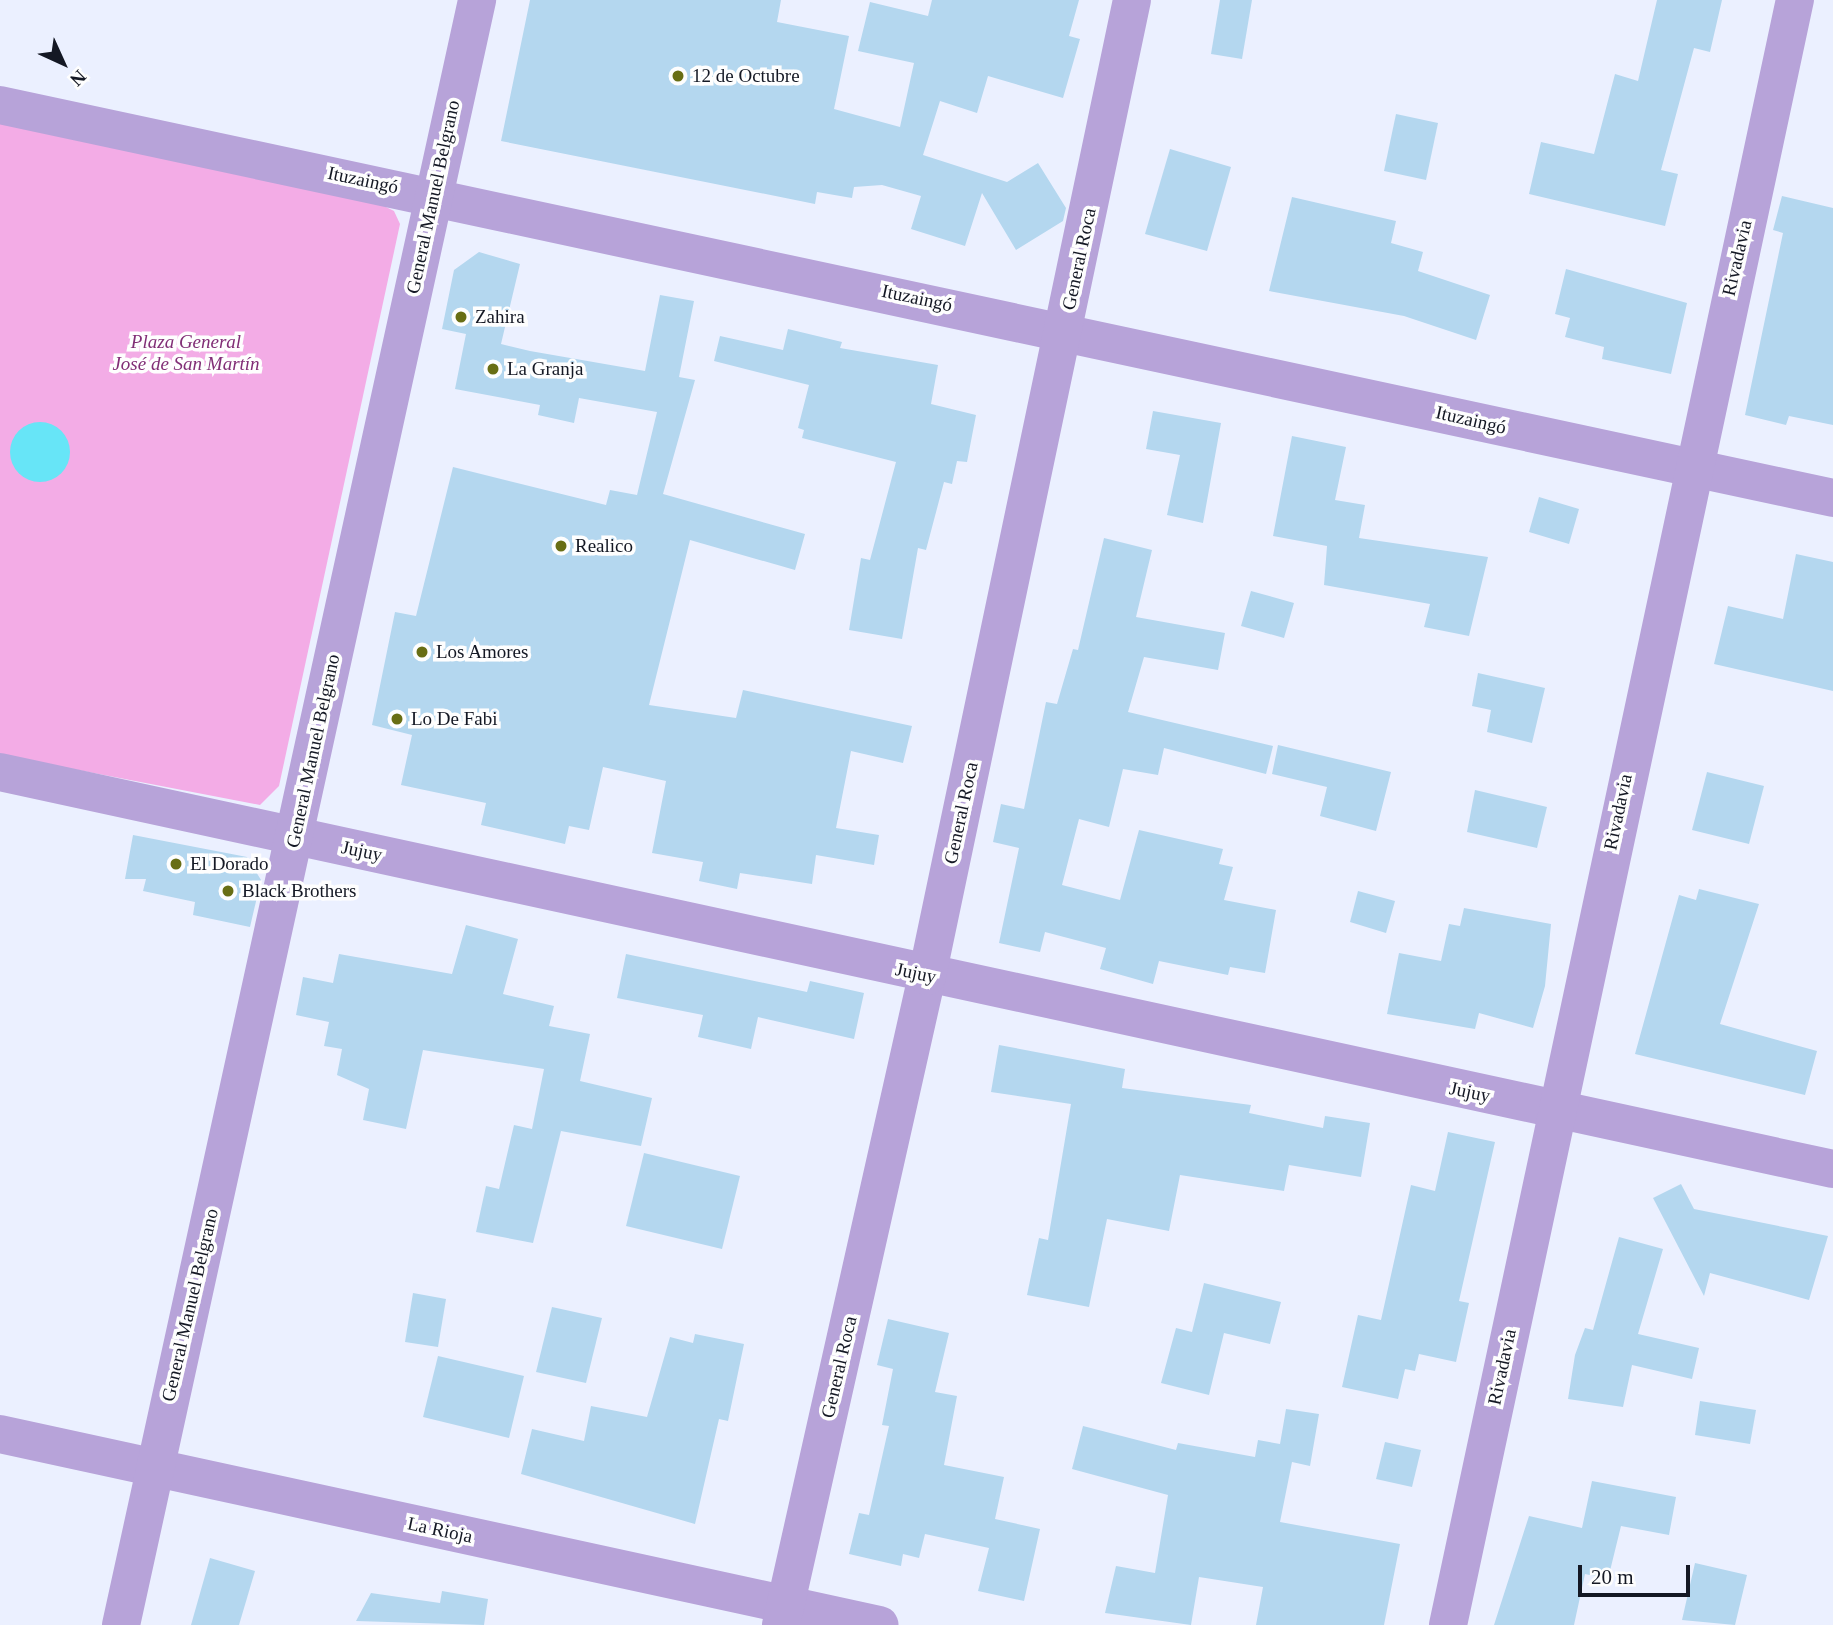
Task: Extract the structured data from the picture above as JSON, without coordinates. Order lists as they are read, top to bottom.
{
  "streets": {
    "street": [
      "Ituzaingó",
      "General Manuel Belgrano",
      "Rivadavia",
      "General Roca",
      "Jujuy",
      "La Rioja"
    ]
  },
  "crossings": [
    ["Ituzaingó", "General Manuel Belgrano"],
    ["Ituzaingó", "Rivadavia"],
    ["Ituzaingó", "General Roca"],
    ["General Manuel Belgrano", "Jujuy"],
    ["General Manuel Belgrano", "La Rioja"],
    ["Rivadavia", "Jujuy"],
    ["General Roca", "Jujuy"],
    ["General Roca", "La Rioja"]
  ],
  "parks": ["Plaza General José de San Martín"],
  "places": [
    "12 de Octubre",
    "Zahira",
    "La Granja",
    "Realico",
    "Los Amores",
    "Lo De Fabi",
    "El Dorado",
    "Black Brothers"
  ],
  "scale_bar": "20 m",
  "north": "bottom right"
}
